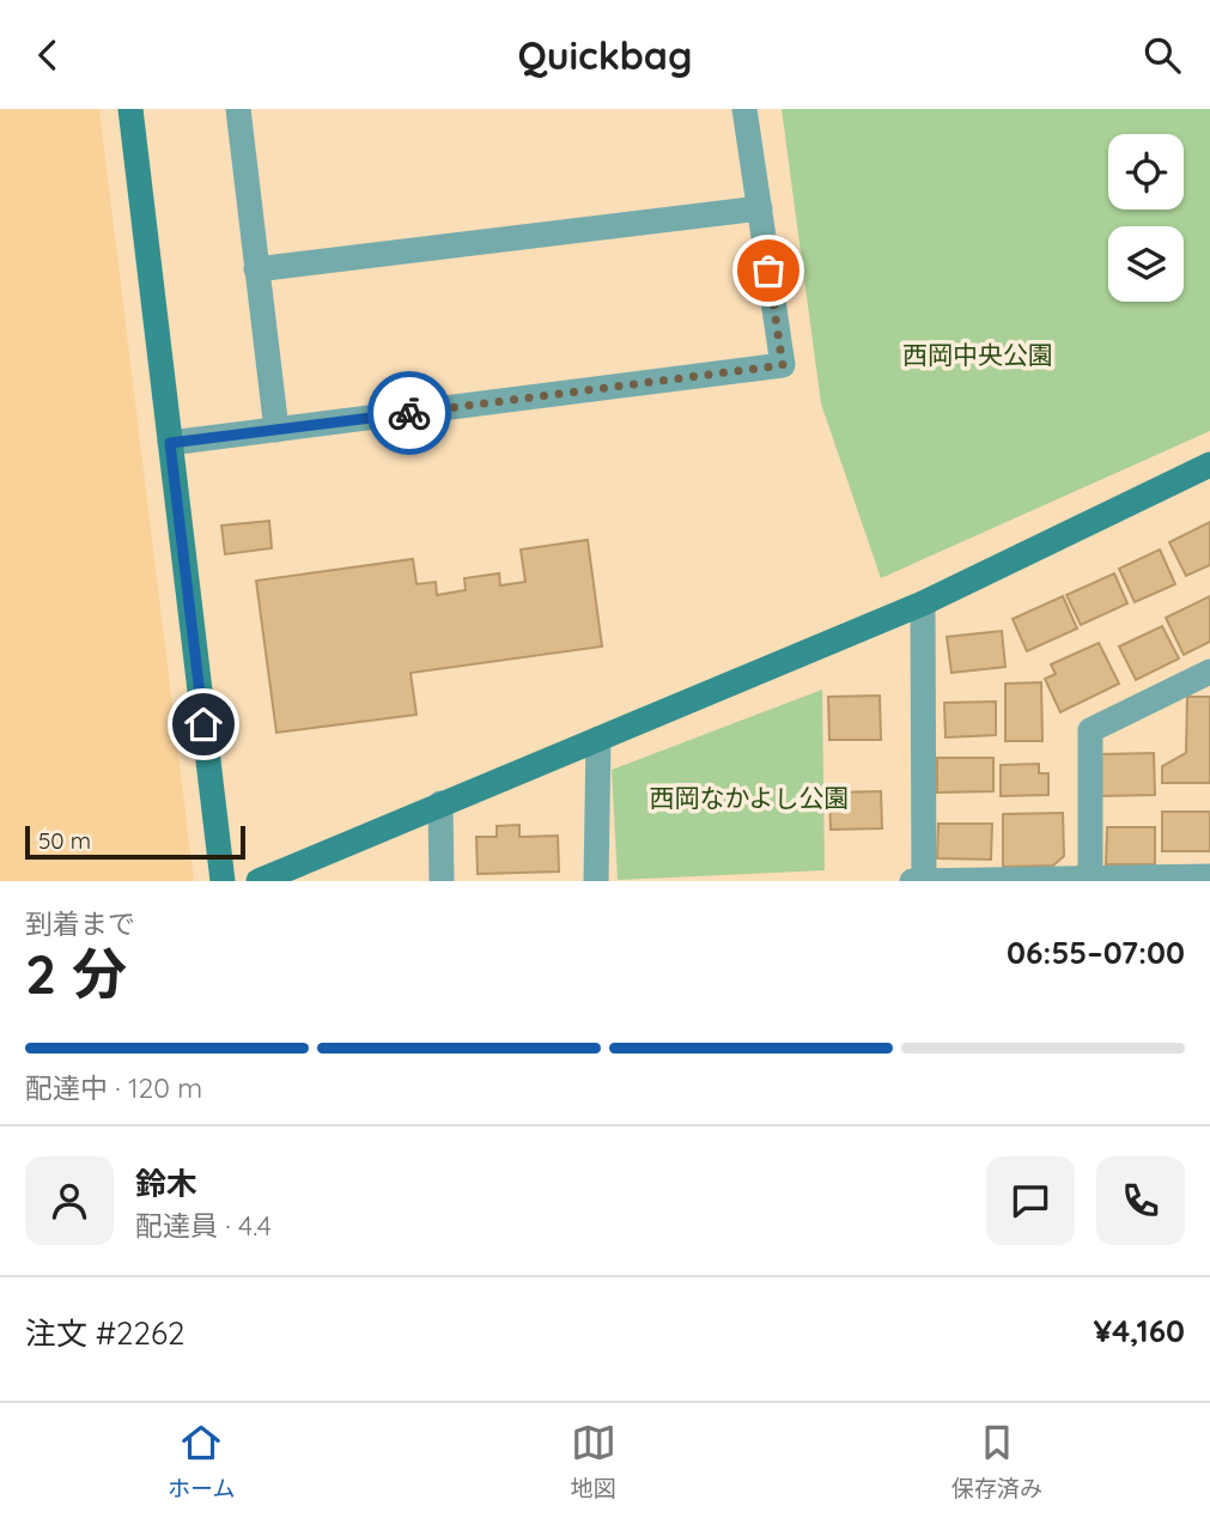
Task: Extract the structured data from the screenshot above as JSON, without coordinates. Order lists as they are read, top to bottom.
{
  "parks": ["西岡中央公園", "西岡なかよし公園"],
  "scale_bar": "50 m",
  "page": {
    "header": "Quickbag",
    "scale": "50 m",
    "heading": ["2 分", "到着まで", "06:55–07:00"],
    "panel": [
      "鈴木",
      "配達員 · 4.4",
      "注文 #2262",
      "¥4,160"
    ],
    "bar": "配達中 · 120 m",
    "tabs": ["ホーム", "地図", "保存済み"]
  }
}
